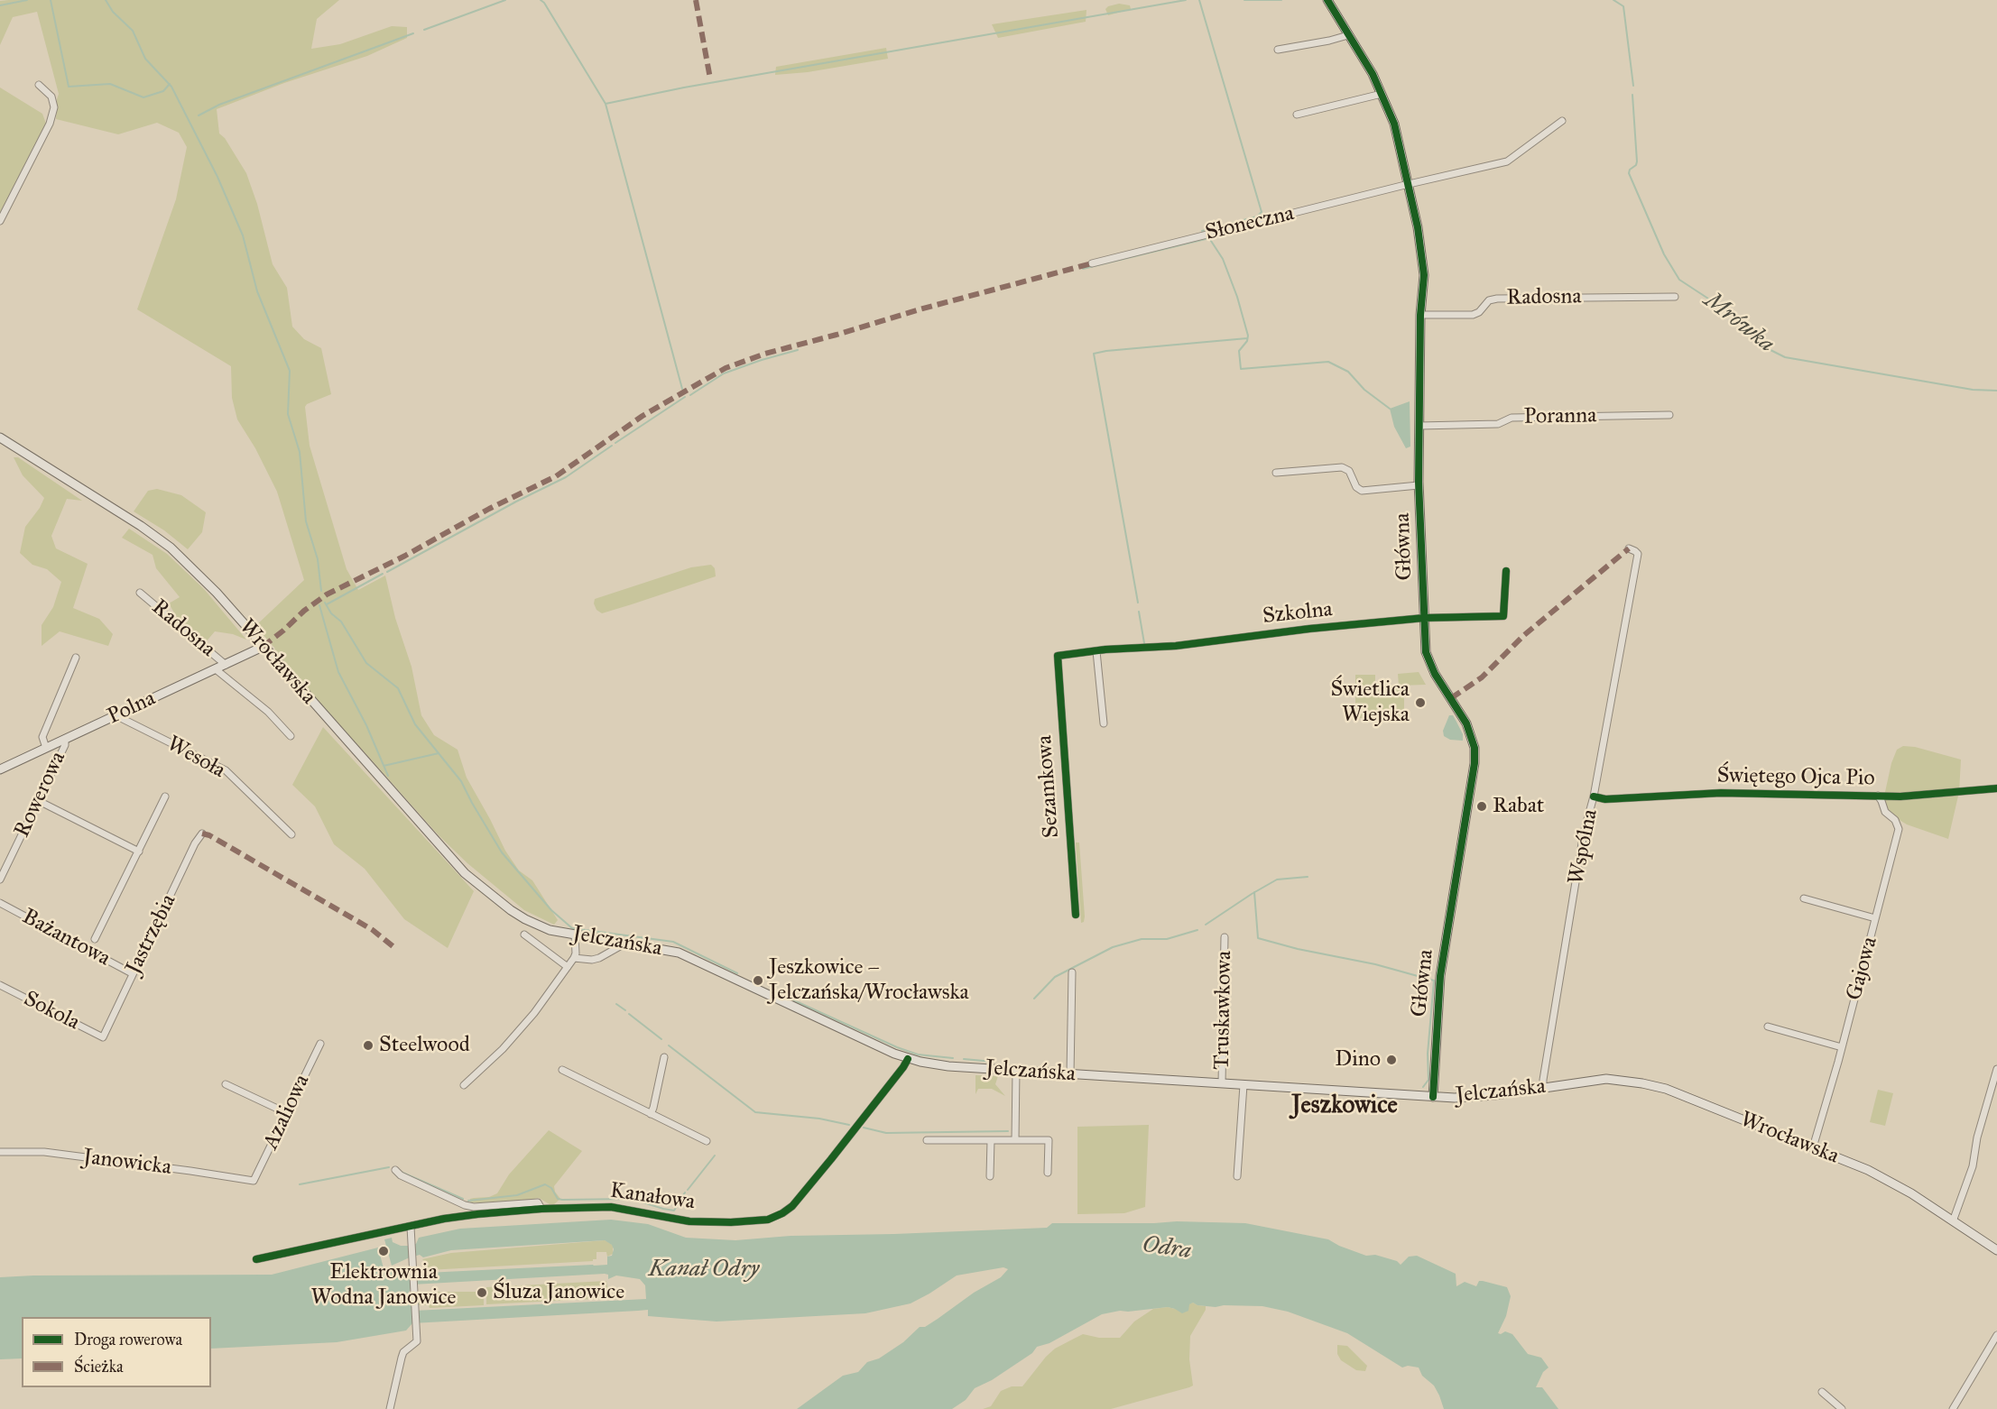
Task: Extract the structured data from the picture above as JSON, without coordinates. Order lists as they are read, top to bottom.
{
  "streets": {
    "main road": [
      "Główna",
      "Wrocławska",
      "Polna",
      "Jelczańska"
    ],
    "street": [
      "Słoneczna",
      "Radosna",
      "Poranna",
      "Szkolna",
      "Wesoła",
      "Świętego Ojca Pio",
      "Sezamkowa",
      "Rowerowa",
      "Wspólna",
      "Jastrzębia",
      "Bażantowa",
      "Gajowa",
      "Truskawkowa",
      "Sokola",
      "Azaliowa",
      "Janowicka",
      "Kanałowa"
    ]
  },
  "crossings": [
    ["Słoneczna", "Główna"],
    ["Radosna", "Główna"],
    ["Radosna", "Polna"],
    ["Poranna", "Główna"],
    ["Główna", "Szkolna"],
    ["Główna", "Jelczańska"],
    ["Szkolna", "Sezamkowa"],
    ["Wrocławska", "Polna"],
    ["Wrocławska", "Jelczańska"],
    ["Wrocławska", "Gajowa"],
    ["Polna", "Wesoła"],
    ["Polna", "Rowerowa"],
    ["Świętego Ojca Pio", "Wspólna"],
    ["Świętego Ojca Pio", "Gajowa"],
    ["Wspólna", "Jelczańska"],
    ["Jastrzębia", "Bażantowa"],
    ["Jastrzębia", "Sokola"],
    ["Jelczańska", "Truskawkowa"],
    ["Jelczańska", "Kanałowa"],
    ["Azaliowa", "Janowicka"]
  ],
  "districts": ["Jeszkowice"],
  "water": ["Mrówka", "Odra", "Kanał Odry"],
  "places": [
    "Świetlica Wiejska",
    "Rabat",
    "Jeszkowice – Jelczańska/Wrocławska",
    "Steelwood",
    "Dino",
    "Elektrownia Wodna Janowice",
    "Śluza Janowice"
  ],
  "legend": ["Droga rowerowa", "Ścieżka"]
}
